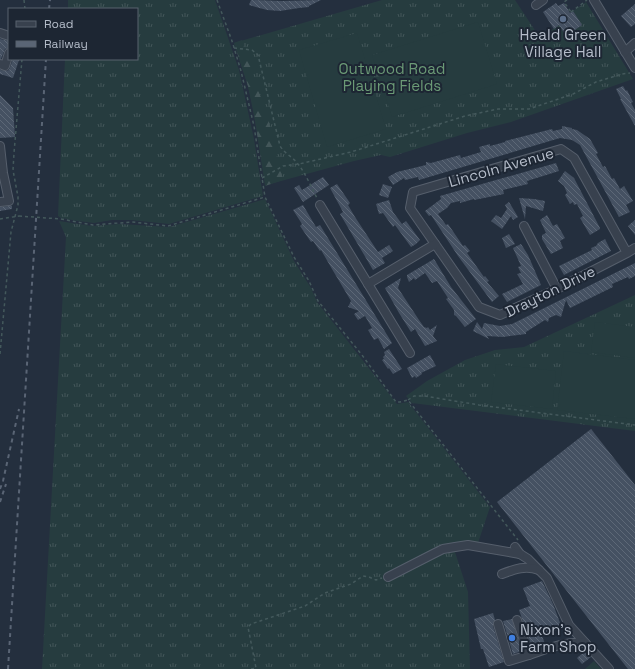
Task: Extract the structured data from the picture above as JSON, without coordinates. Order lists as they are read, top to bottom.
{
  "streets": {
    "street": ["Lincoln Avenue", "Drayton Drive"]
  },
  "crossings": [
    ["Lincoln Avenue", "Drayton Drive"]
  ],
  "parks": ["Outwood Road Playing Fields"],
  "places": ["Heald Green Village Hall", "Nixon's Farm Shop"],
  "legend": ["Road", "Railway"]
}
